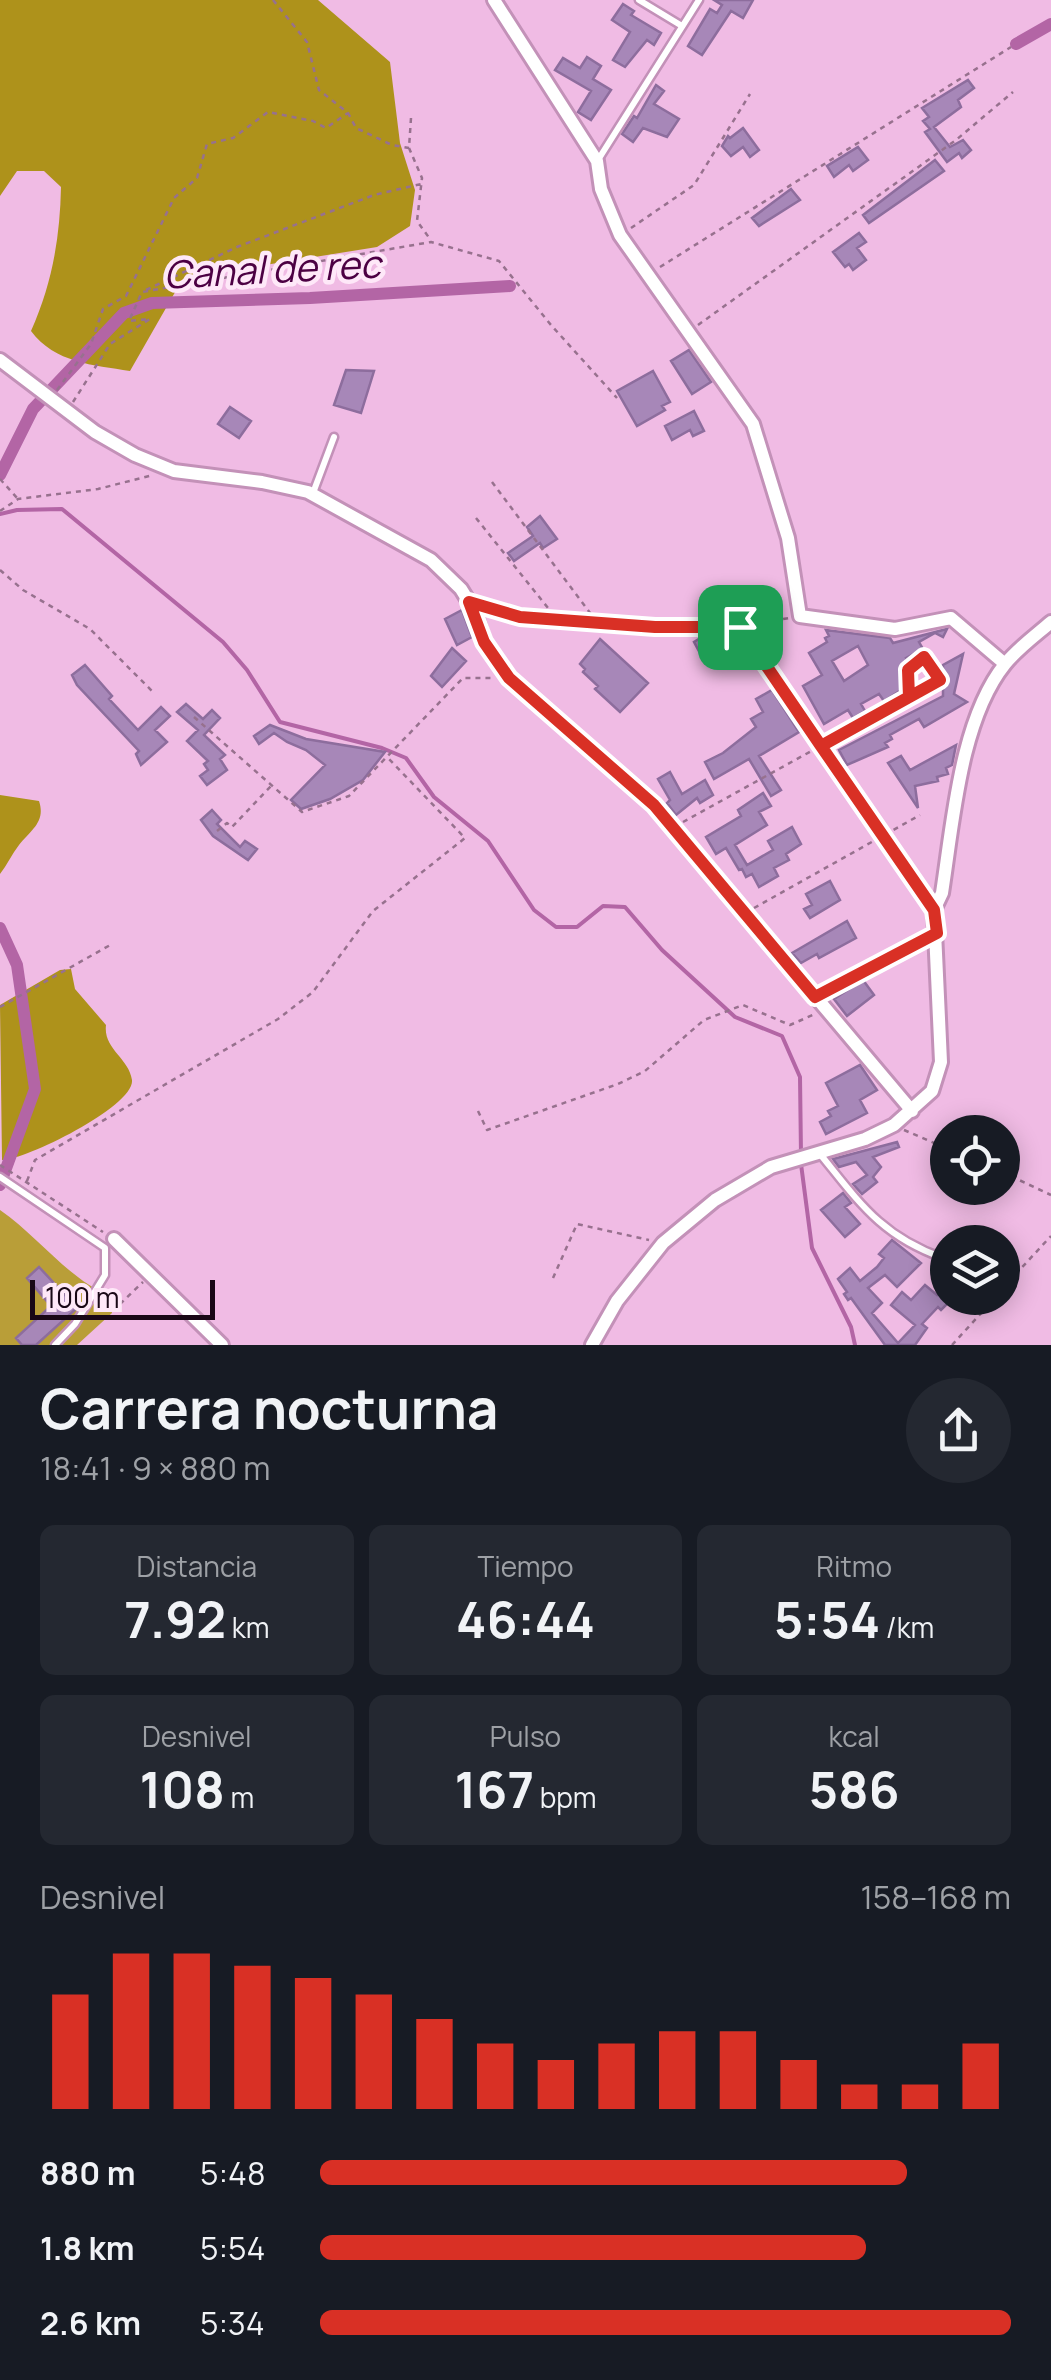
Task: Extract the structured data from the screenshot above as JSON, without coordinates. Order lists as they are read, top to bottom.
{
  "water": ["Canal de rec"],
  "scale_bar": "100 m",
  "page": {
    "scale": "100 m",
    "heading": ["Carrera nocturna", "18:41 · 9 × 880 m"],
    "stats": [
      ["Distancia", "7.92 km"],
      ["Tiempo", "46:44"],
      ["Ritmo", "5:54 /km"],
      ["Desnivel", "108 m"],
      ["Pulso", "167 bpm"],
      ["kcal", "586"]
    ],
    "chart": ["Desnivel", "158–168 m"],
    "list": [
      {
        "name": "880 m",
        "note": "5:48"
      },
      {
        "name": "1.8 km",
        "note": "5:54"
      },
      {
        "name": "2.6 km",
        "note": "5:34"
      }
    ]
  }
}
